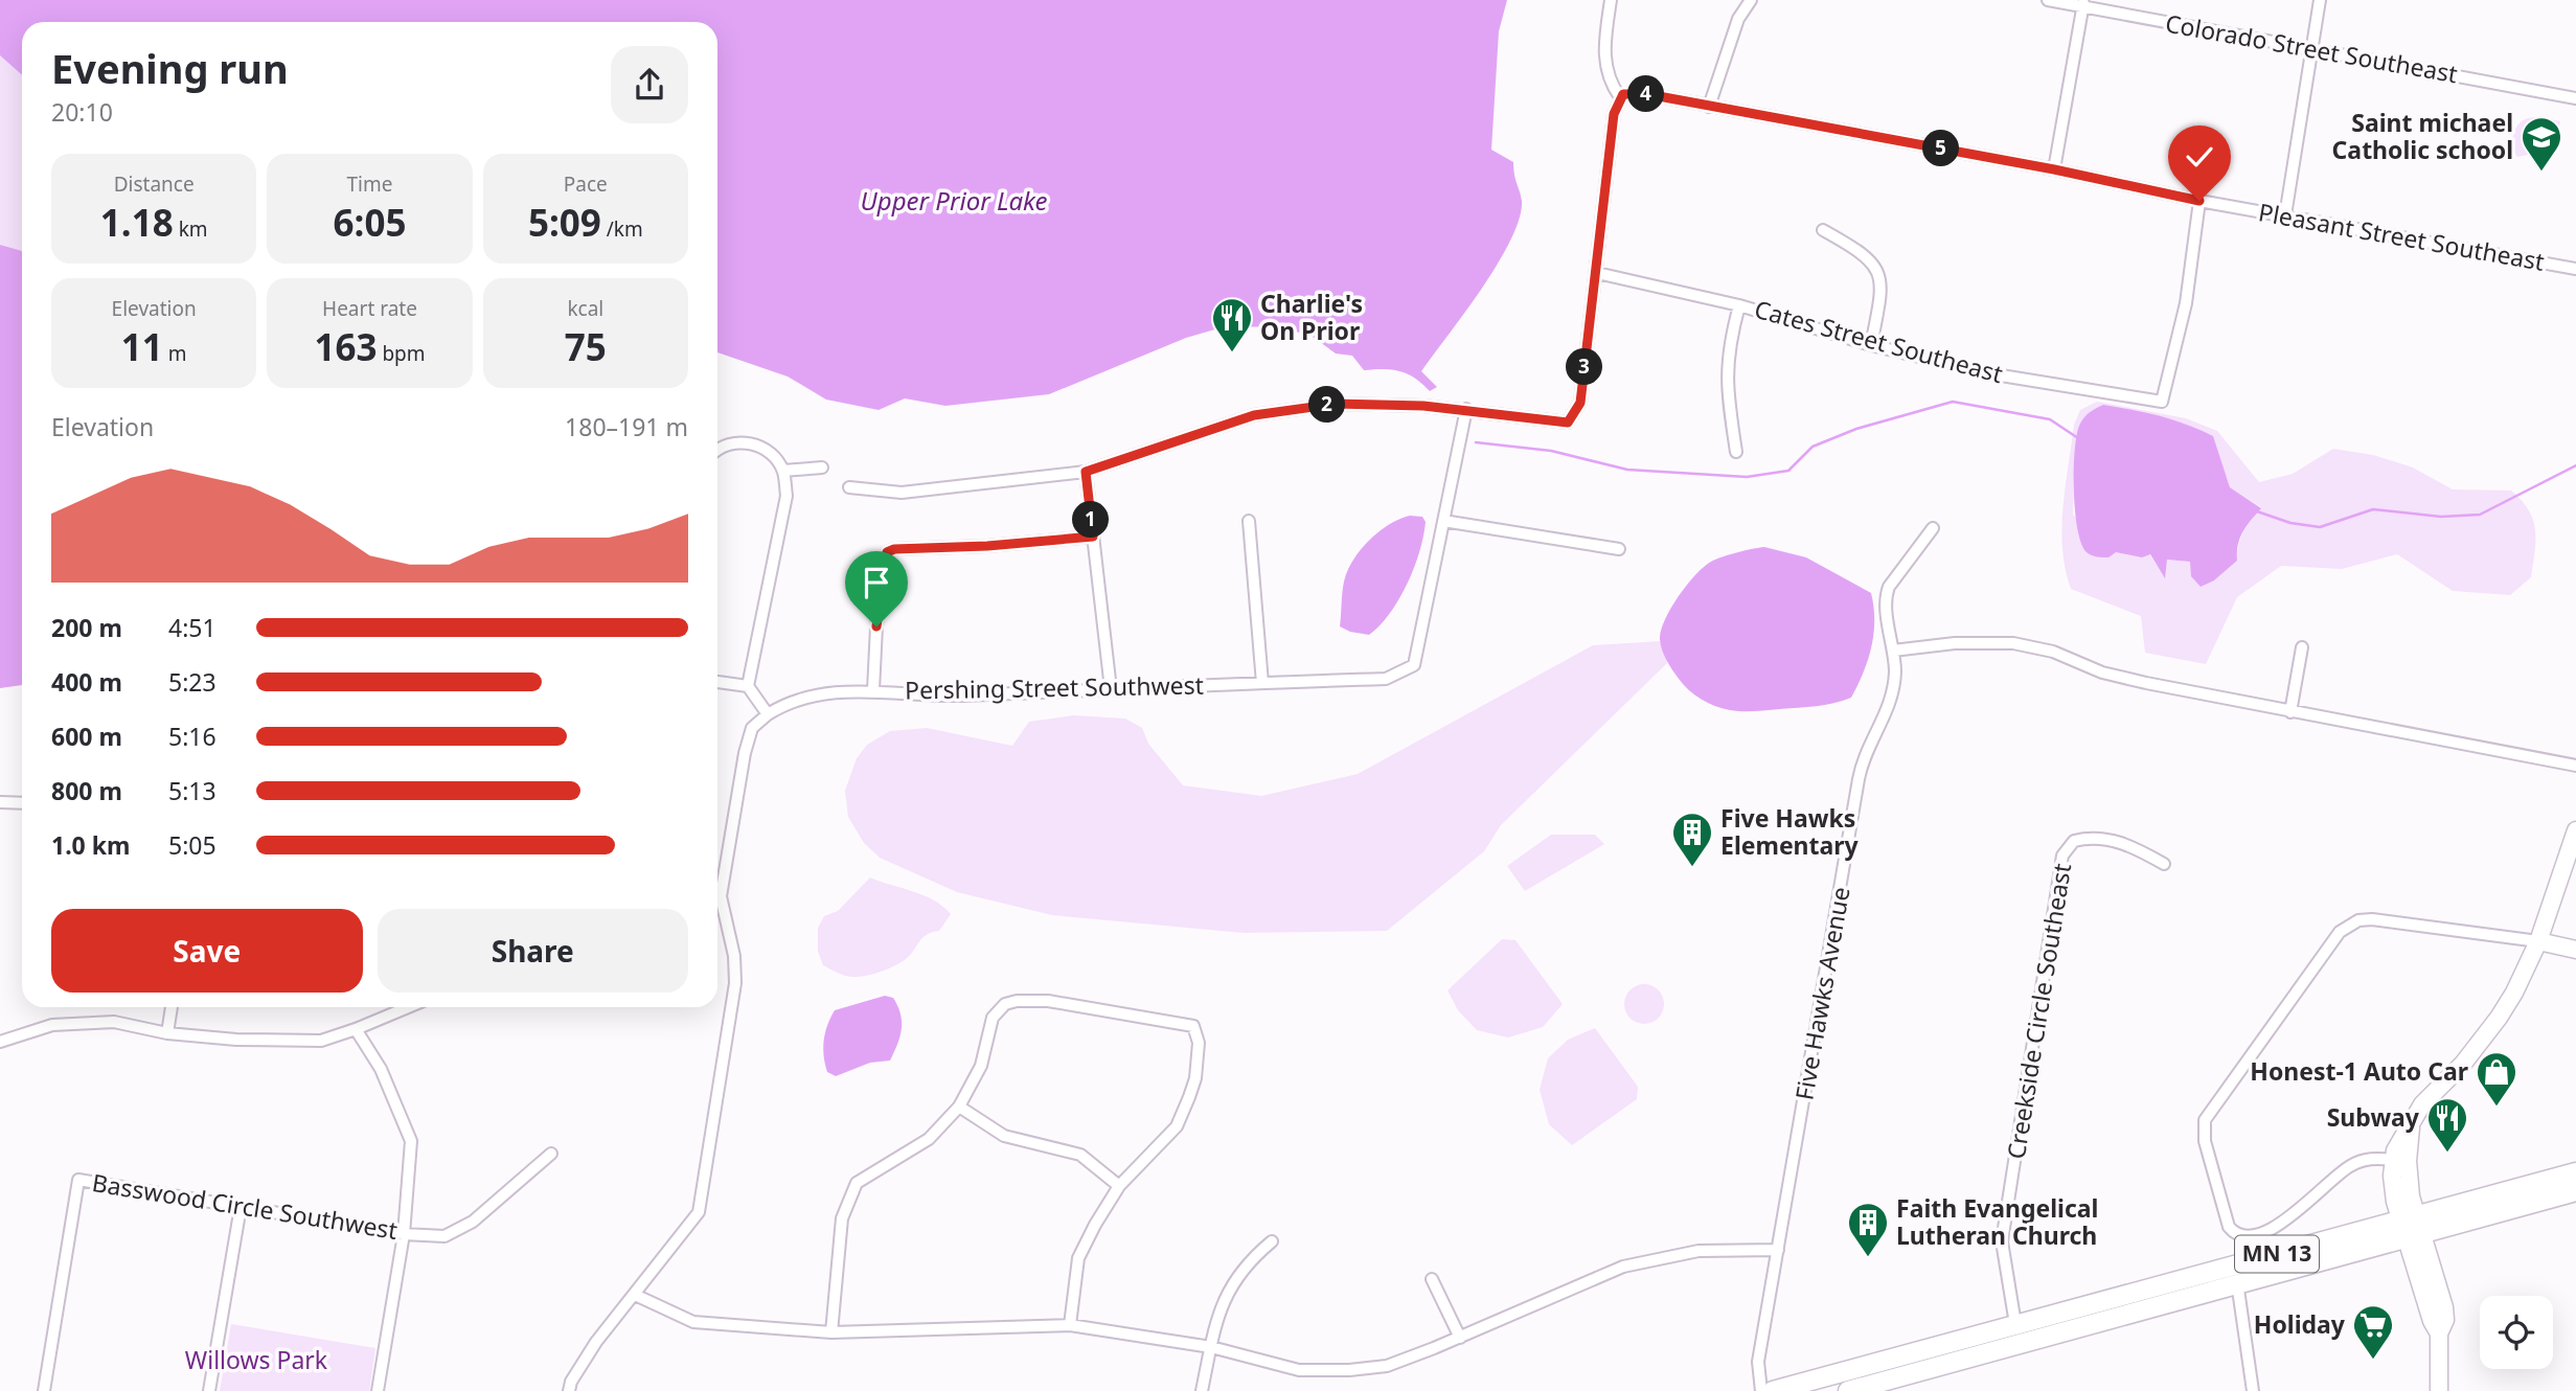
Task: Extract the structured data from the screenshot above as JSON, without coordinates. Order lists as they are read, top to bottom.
{
  "streets": {
    "main road": ["MN 13"],
    "street": [
      "Colorado Street Southeast",
      "Pleasant Street Southeast",
      "Cates Street Southeast",
      "Pershing Street Southwest",
      "Five Hawks Avenue",
      "Creekside Circle Southeast",
      "Basswood Circle Southwest"
    ]
  },
  "crossings": [
    ["Pleasant Street Southeast", "Cates Street Southeast"],
    ["Creekside Circle Southeast", "MN 13"]
  ],
  "water": ["Upper Prior Lake"],
  "parks": ["Willows Park"],
  "places": {
    "school or university": ["Saint michael Catholic school"],
    "restaurant": ["Charlie's On Prior", "Subway"],
    "building": ["Five Hawks Elementary", "Faith Evangelical Lutheran Church"],
    "shop": ["Honest-1 Auto Car"],
    "supermarket": ["Holiday"]
  },
  "page": {
    "heading": ["Evening run", "20:10"],
    "pins": [
      "4",
      "5",
      "3",
      "2",
      "1"
    ],
    "stats": [
      ["Distance", "1.18 km"],
      ["Time", "6:05"],
      ["Pace", "5:09 /km"],
      ["Elevation", "11 m"],
      ["Heart rate", "163 bpm"],
      ["kcal", "75"]
    ],
    "chart": ["Elevation", "180–191 m"],
    "list": [
      {
        "name": "200 m",
        "note": "4:51"
      },
      {
        "name": "400 m",
        "note": "5:23"
      },
      {
        "name": "600 m",
        "note": "5:16"
      },
      {
        "name": "800 m",
        "note": "5:13"
      },
      {
        "name": "1.0 km",
        "note": "5:05"
      }
    ],
    "buttons": ["Save", "Share"]
  }
}
